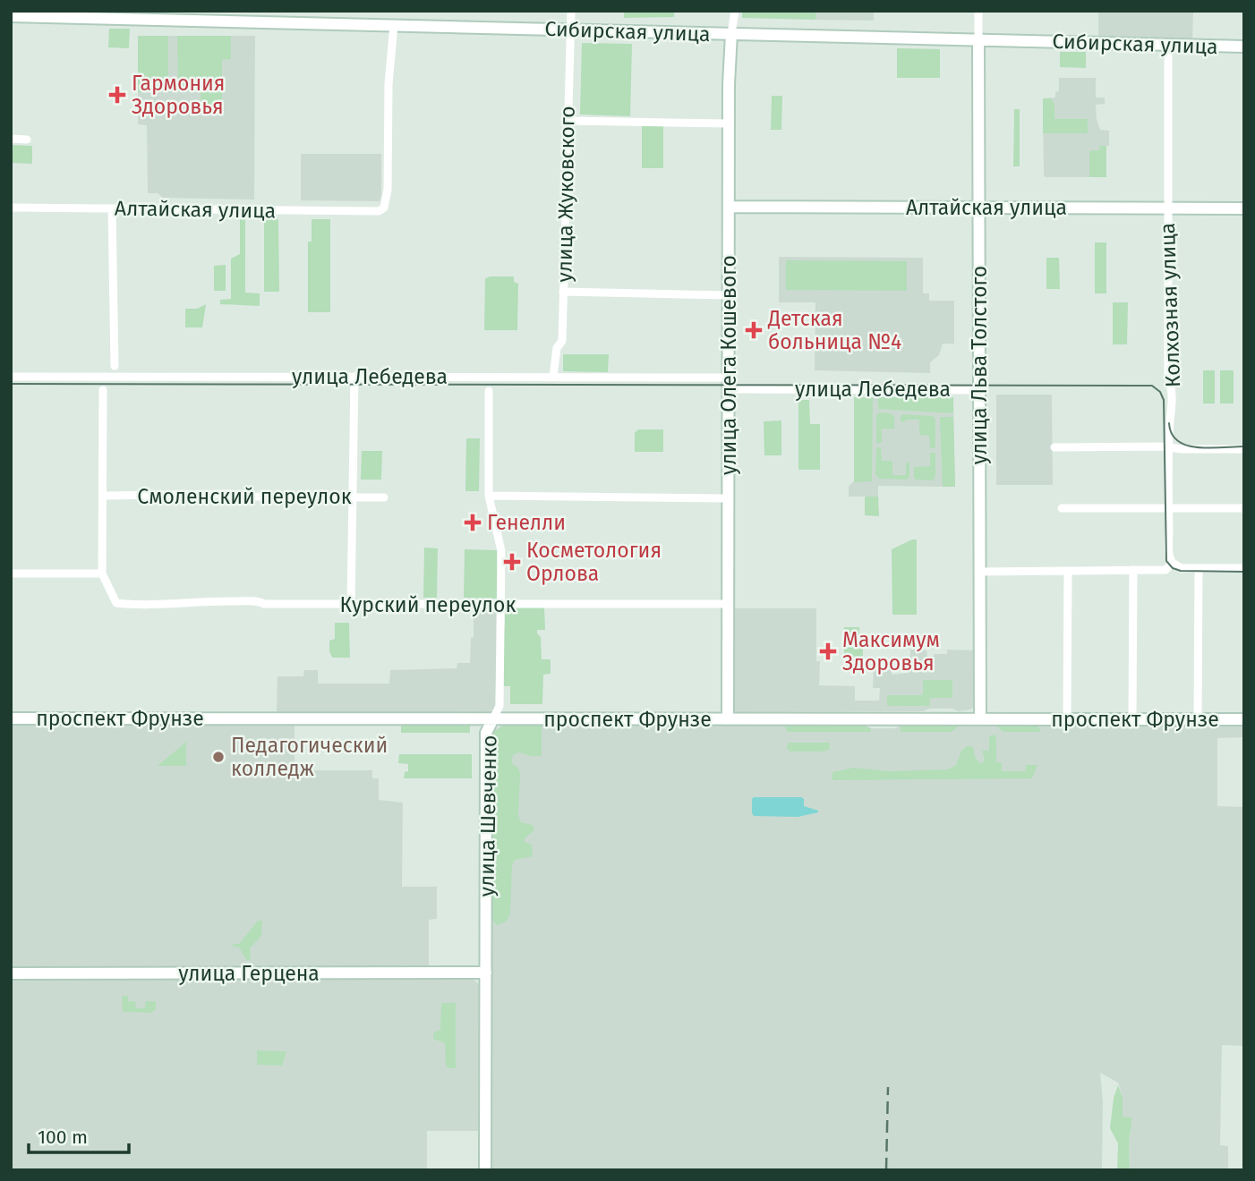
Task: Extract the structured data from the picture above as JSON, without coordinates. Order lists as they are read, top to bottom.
{
  "streets": {
    "main road": [
      "Сибирская улица",
      "Алтайская улица",
      "улица Олега Кошевого",
      "улица Льва Толстого",
      "проспект Фрунзе",
      "улица Шевченко",
      "улица Герцена"
    ],
    "street": [
      "улица Жуковского",
      "Колхозная улица",
      "улица Лебедева",
      "Смоленский переулок",
      "Курский переулок"
    ]
  },
  "crossings": [
    ["Сибирская улица", "улица Жуковского"],
    ["Сибирская улица", "Алтайская улица"],
    ["Сибирская улица", "Колхозная улица"],
    ["Сибирская улица", "улица Олега Кошевого"],
    ["Сибирская улица", "улица Льва Толстого"],
    ["улица Жуковского", "улица Лебедева"],
    ["Алтайская улица", "Колхозная улица"],
    ["Алтайская улица", "улица Олега Кошевого"],
    ["Алтайская улица", "улица Льва Толстого"],
    ["улица Олега Кошевого", "улица Лебедева"],
    ["улица Олега Кошевого", "Курский переулок"],
    ["улица Олега Кошевого", "проспект Фрунзе"],
    ["улица Льва Толстого", "улица Лебедева"],
    ["улица Льва Толстого", "проспект Фрунзе"],
    ["Курский переулок", "улица Шевченко"],
    ["проспект Фрунзе", "улица Шевченко"],
    ["улица Шевченко", "улица Герцена"]
  ],
  "places": {
    "health": [
      "Гармония Здоровья",
      "Детская больница №4",
      "Генелли",
      "Косметология Орлова",
      "Максимум Здоровья"
    ],
    "other": ["Педагогический колледж"]
  },
  "scale_bar": "100 m"
}
